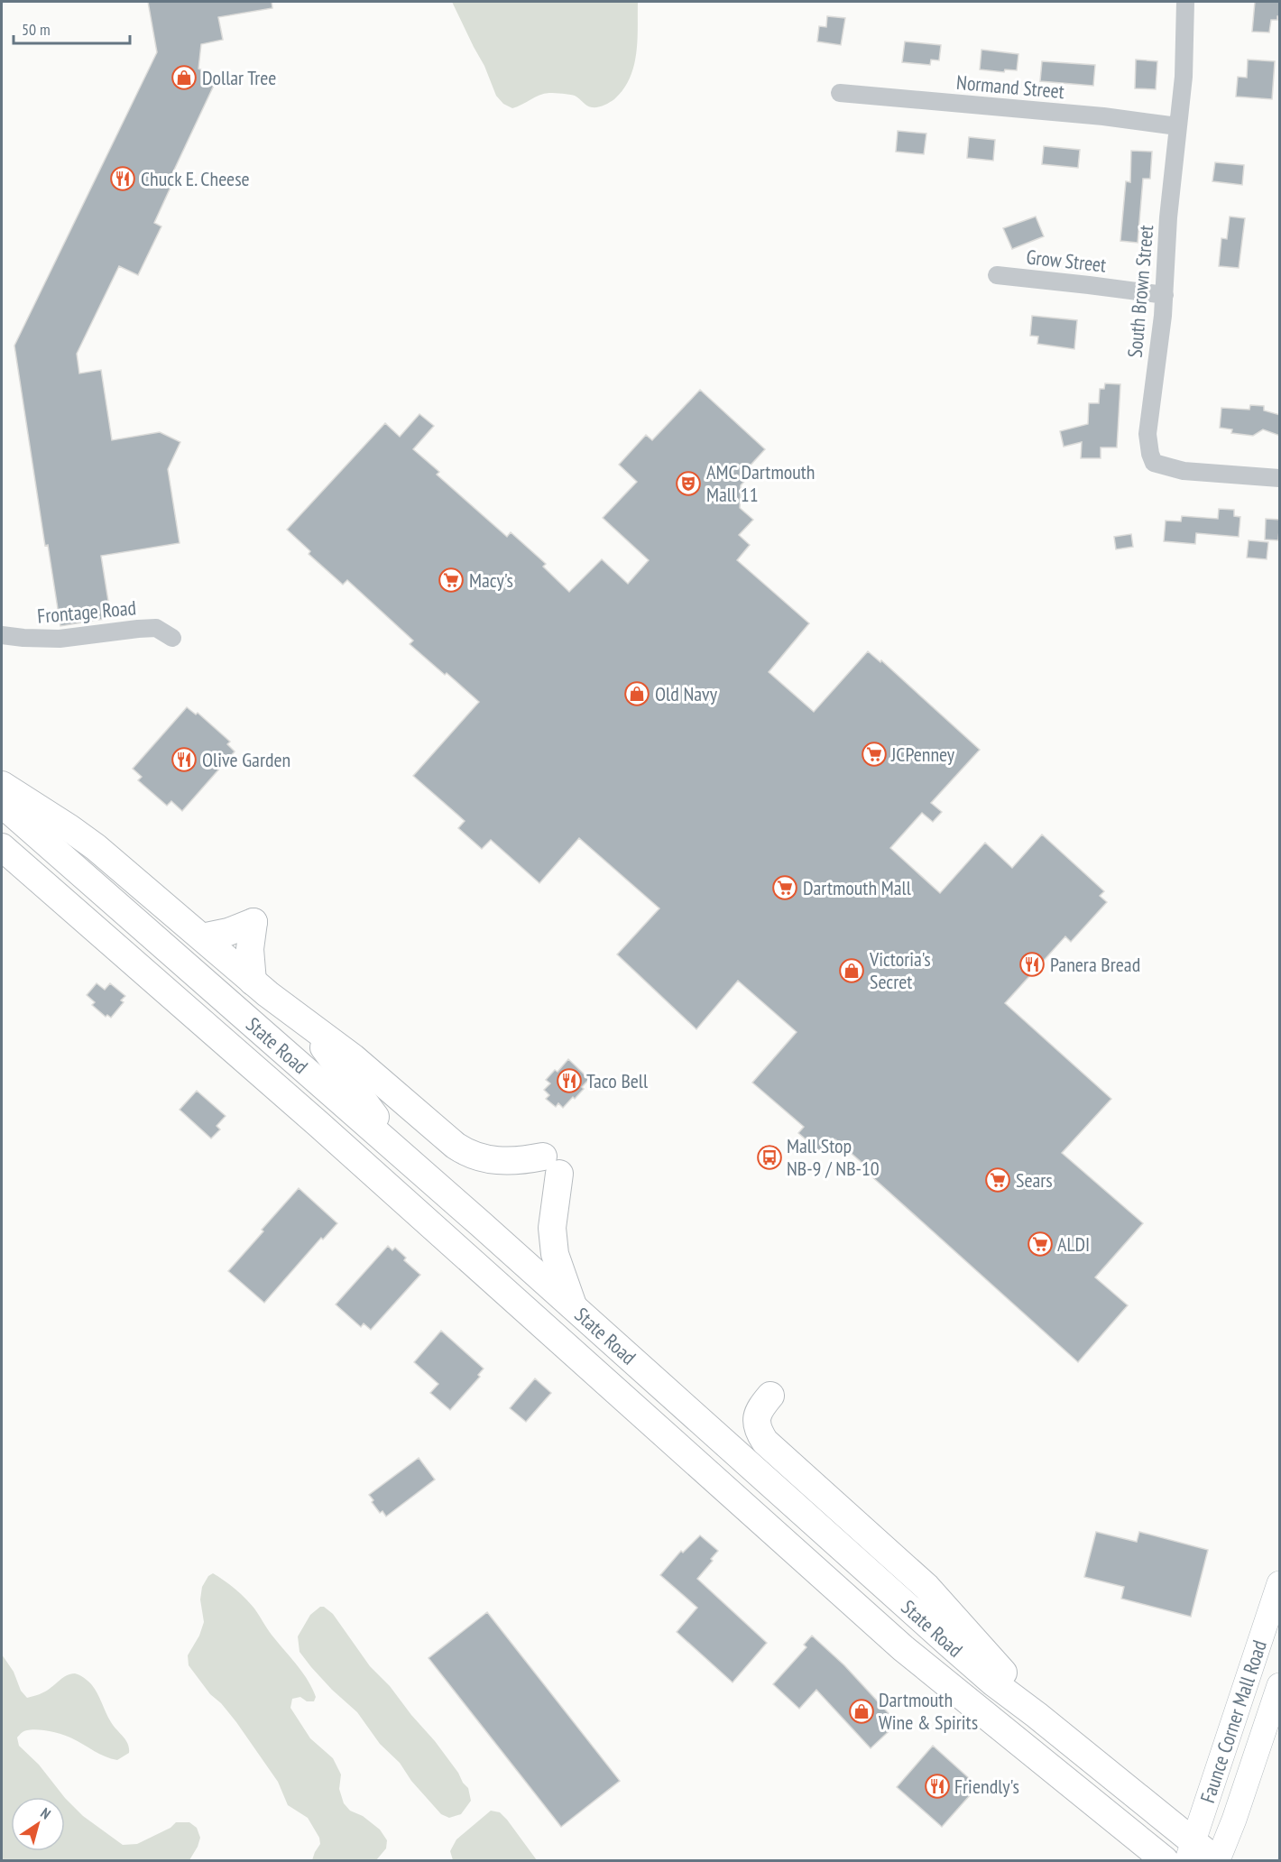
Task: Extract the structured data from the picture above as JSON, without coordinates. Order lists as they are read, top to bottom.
{
  "streets": {
    "main road": ["State Road", "Faunce Corner Mall Road"],
    "street": [
      "Normand Street",
      "Grow Street",
      "South Brown Street",
      "Frontage Road"
    ]
  },
  "crossings": [
    ["Normand Street", "South Brown Street"],
    ["Grow Street", "South Brown Street"],
    ["State Road", "Faunce Corner Mall Road"]
  ],
  "places": {
    "shop": [
      "Dollar Tree",
      "Old Navy",
      "Victoria's Secret",
      "Dartmouth Wine & Spirits"
    ],
    "restaurant": [
      "Chuck E. Cheese",
      "Olive Garden",
      "Panera Bread",
      "Taco Bell",
      "Friendly's"
    ],
    "theatre": ["AMC Dartmouth Mall 11"],
    "supermarket": [
      "Macy's",
      "JCPenney",
      "Dartmouth Mall",
      "Sears",
      "ALDI"
    ],
    "bus stop": ["Mall Stop NB-9 / NB-10"]
  },
  "scale_bar": "50 m",
  "north": "top right"
}
